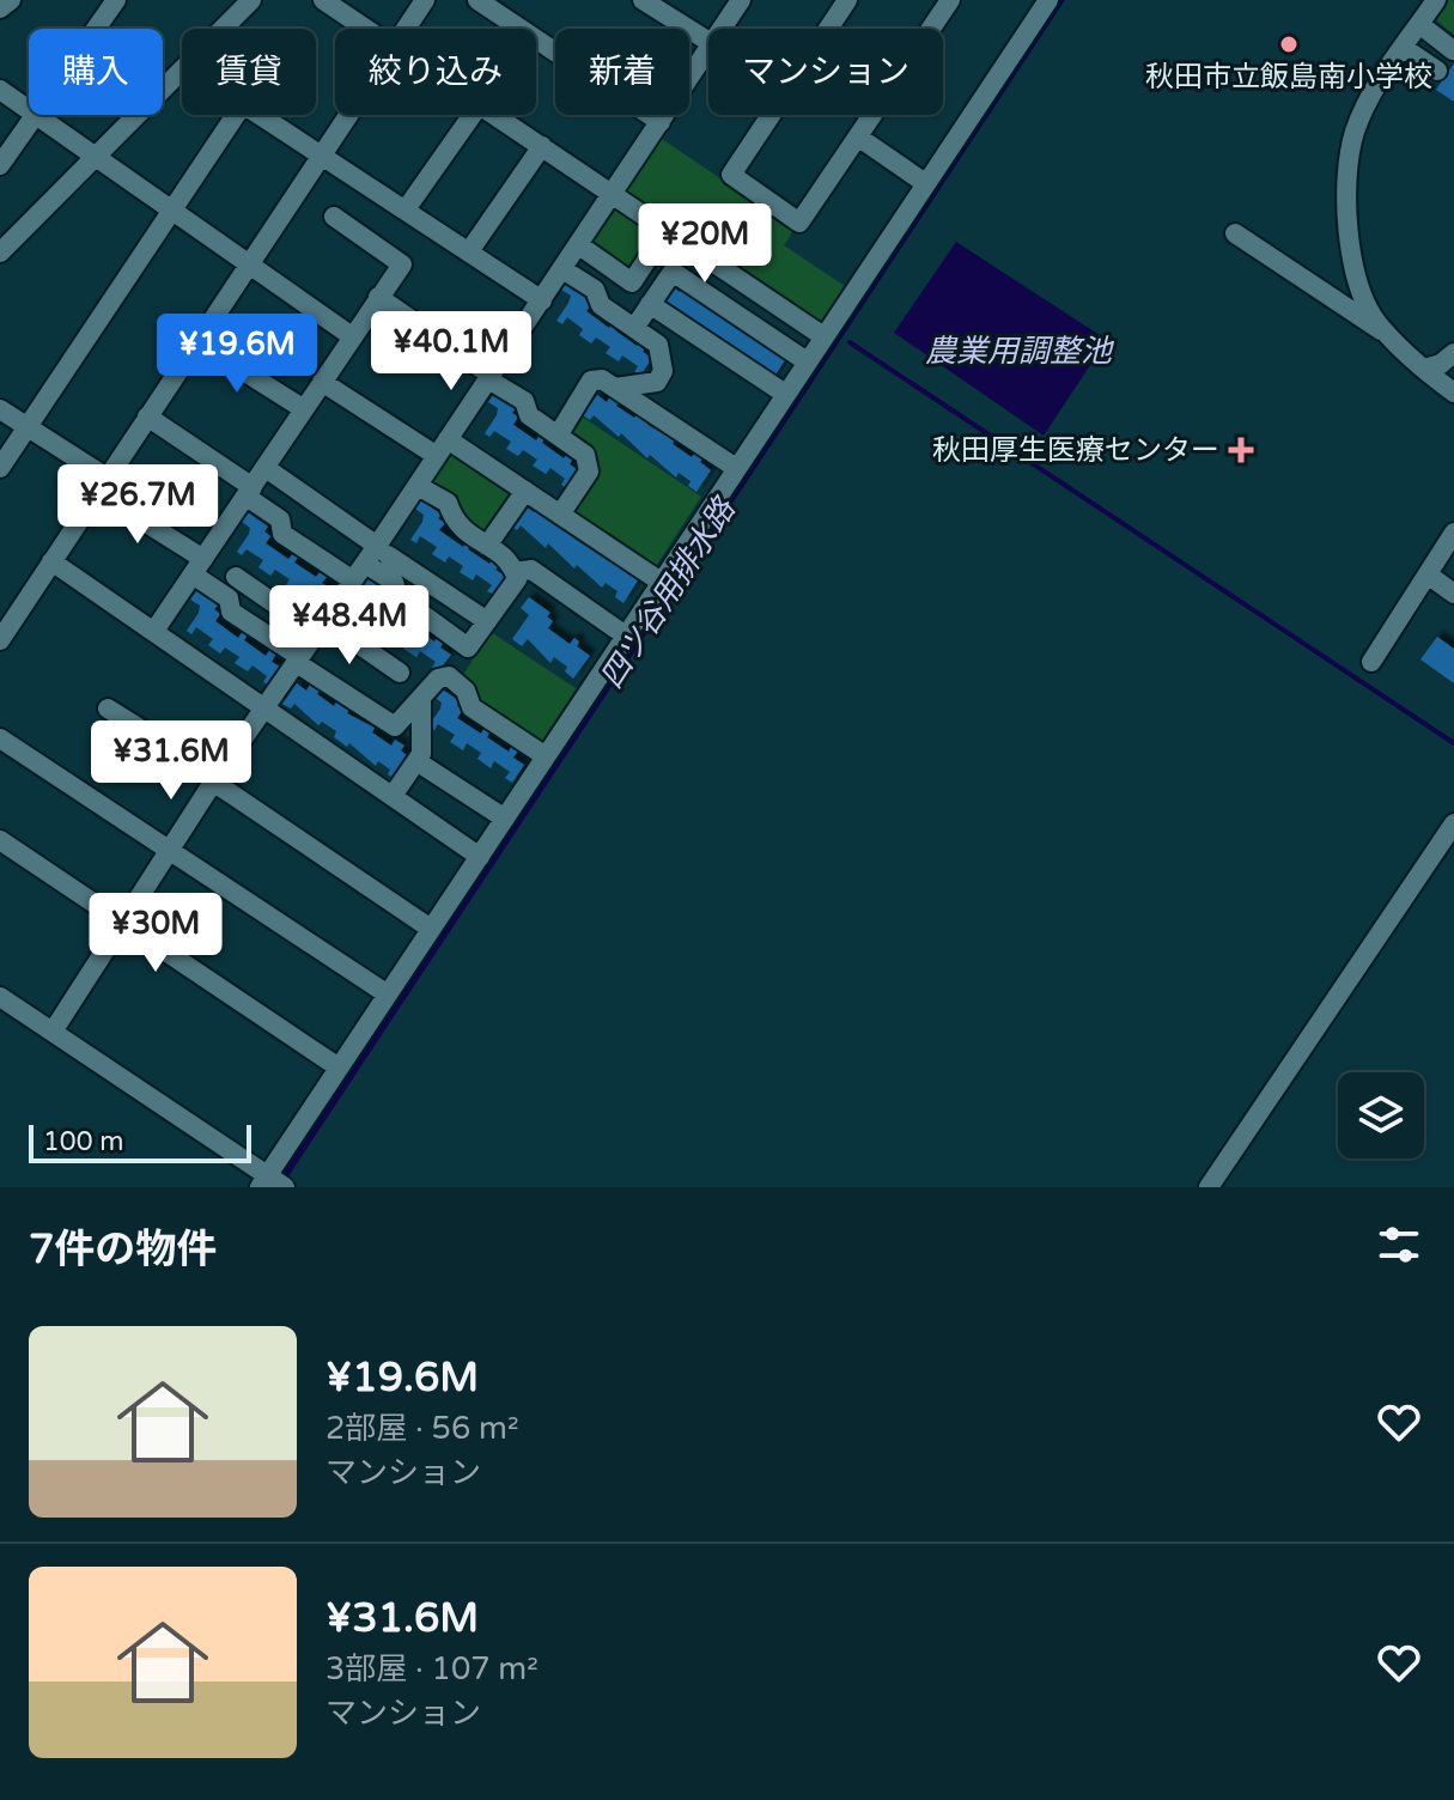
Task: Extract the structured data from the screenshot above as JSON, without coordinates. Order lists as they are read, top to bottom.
{
  "water": ["農業用調整池", "四ツ谷用排水路"],
  "places": {
    "other": ["秋田市立飯島南小学校"],
    "health": ["秋田厚生医療センター"]
  },
  "scale_bar": "100 m",
  "page": {
    "chip": [
      "購入",
      "賃貸",
      "絞り込み",
      "新着",
      "マンション"
    ],
    "price": [
      "¥20M",
      "¥40.1M",
      "¥19.6M",
      "¥26.7M",
      "¥48.4M",
      "¥31.6M",
      "¥30M"
    ],
    "scale": "100 m",
    "heading": "7件の物件",
    "list": [
      {
        "name": "¥19.6M",
        "note": "2部屋 · 56 m² · マンション"
      },
      {
        "name": "¥31.6M",
        "note": "3部屋 · 107 m² · マンション"
      }
    ]
  }
}
